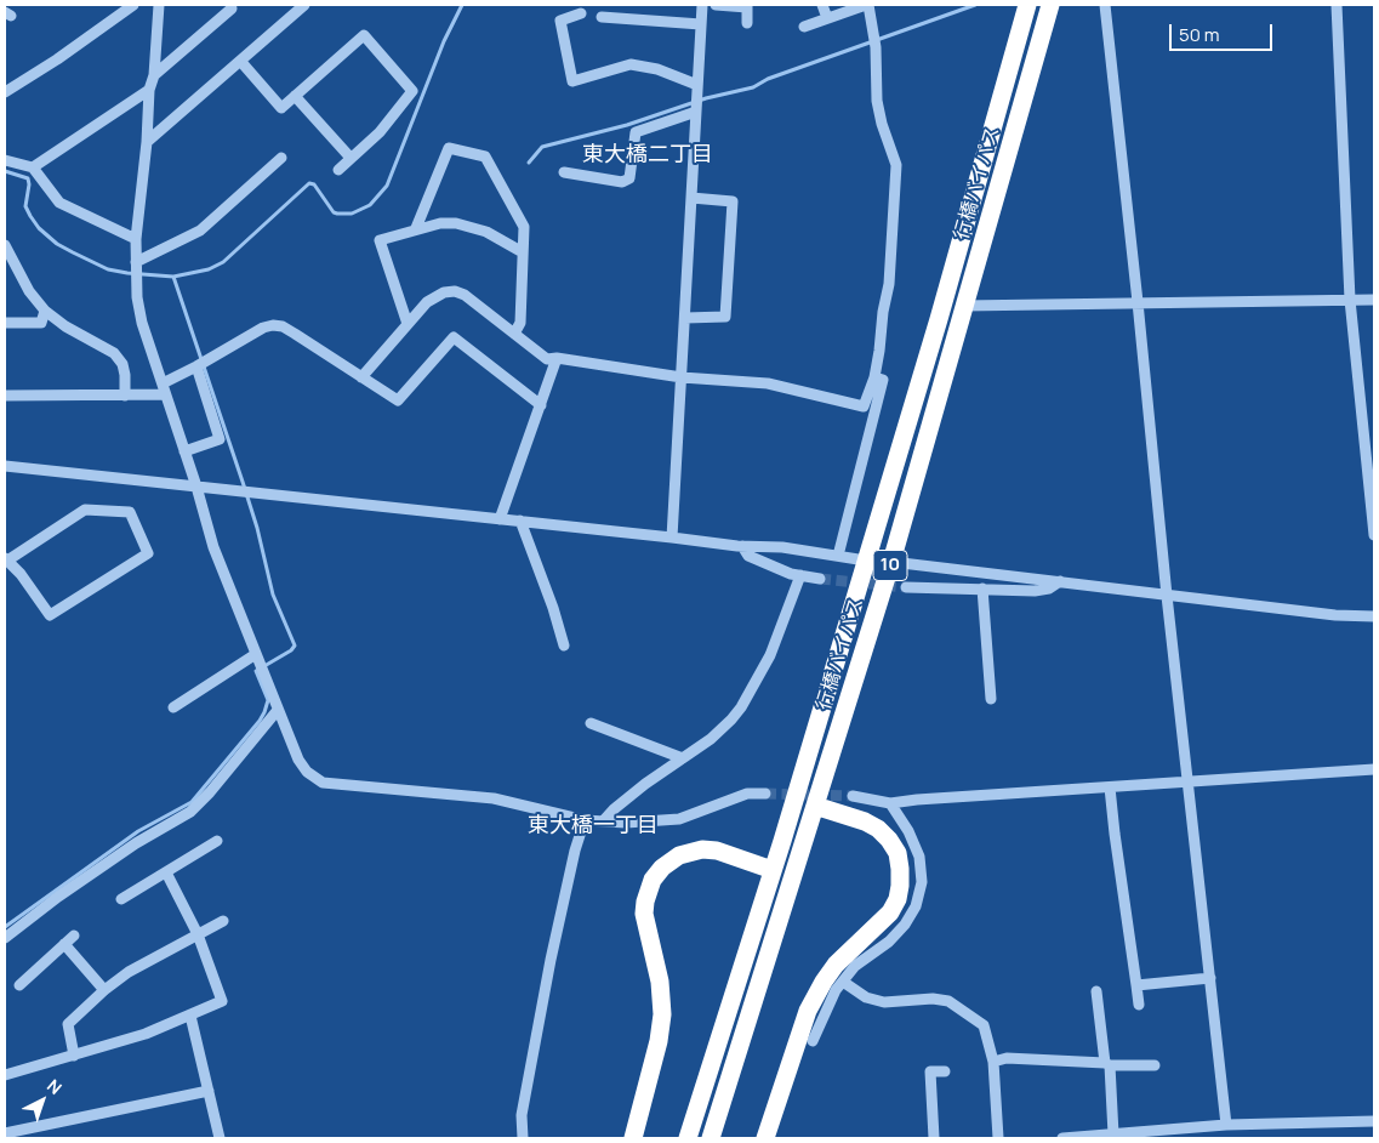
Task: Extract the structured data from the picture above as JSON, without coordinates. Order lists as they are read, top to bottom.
{
  "streets": {
    "highway": ["行橋バイパス", "10"]
  },
  "districts": ["東大橋二丁目", "東大橋一丁目"],
  "scale_bar": "50 m",
  "north": "top right"
}
